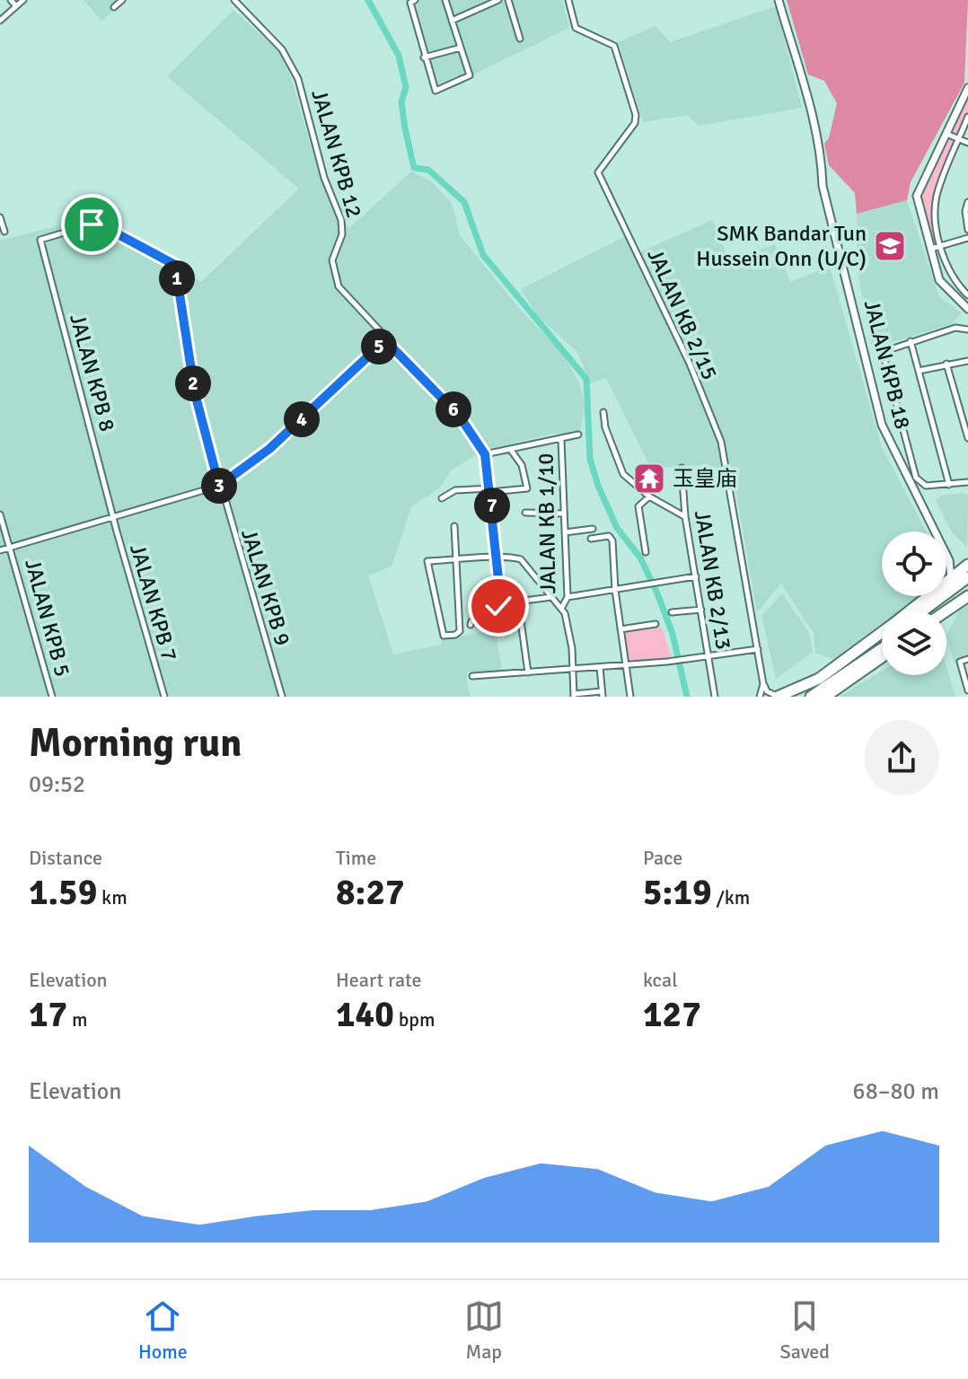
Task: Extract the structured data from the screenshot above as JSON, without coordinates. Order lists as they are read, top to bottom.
{
  "streets": {
    "street": [
      "JALAN KPB 12",
      "JALAN KB 2/15",
      "JALAN KPB 18",
      "JALAN KPB 8",
      "JALAN KB 1/10",
      "JALAN KB 2/13",
      "JALAN KPB 9",
      "JALAN KPB 7",
      "JALAN KPB 5"
    ]
  },
  "crossings": [
    ["JALAN KPB 8", "JALAN KPB 9"],
    ["JALAN KPB 8", "JALAN KPB 7"]
  ],
  "places": {
    "school or university": ["SMK Bandar Tun Hussein Onn (U/C)"],
    "temple": ["玉皇庙"]
  },
  "page": {
    "pins": [
      "1",
      "5",
      "2",
      "6",
      "4",
      "3",
      "7"
    ],
    "heading": ["Morning run", "09:52"],
    "stats": [
      ["Distance", "1.59 km"],
      ["Time", "8:27"],
      ["Pace", "5:19 /km"],
      ["Elevation", "17 m"],
      ["Heart rate", "140 bpm"],
      ["kcal", "127"]
    ],
    "chart": ["Elevation", "68–80 m"],
    "tabs": ["Home", "Map", "Saved"]
  }
}
